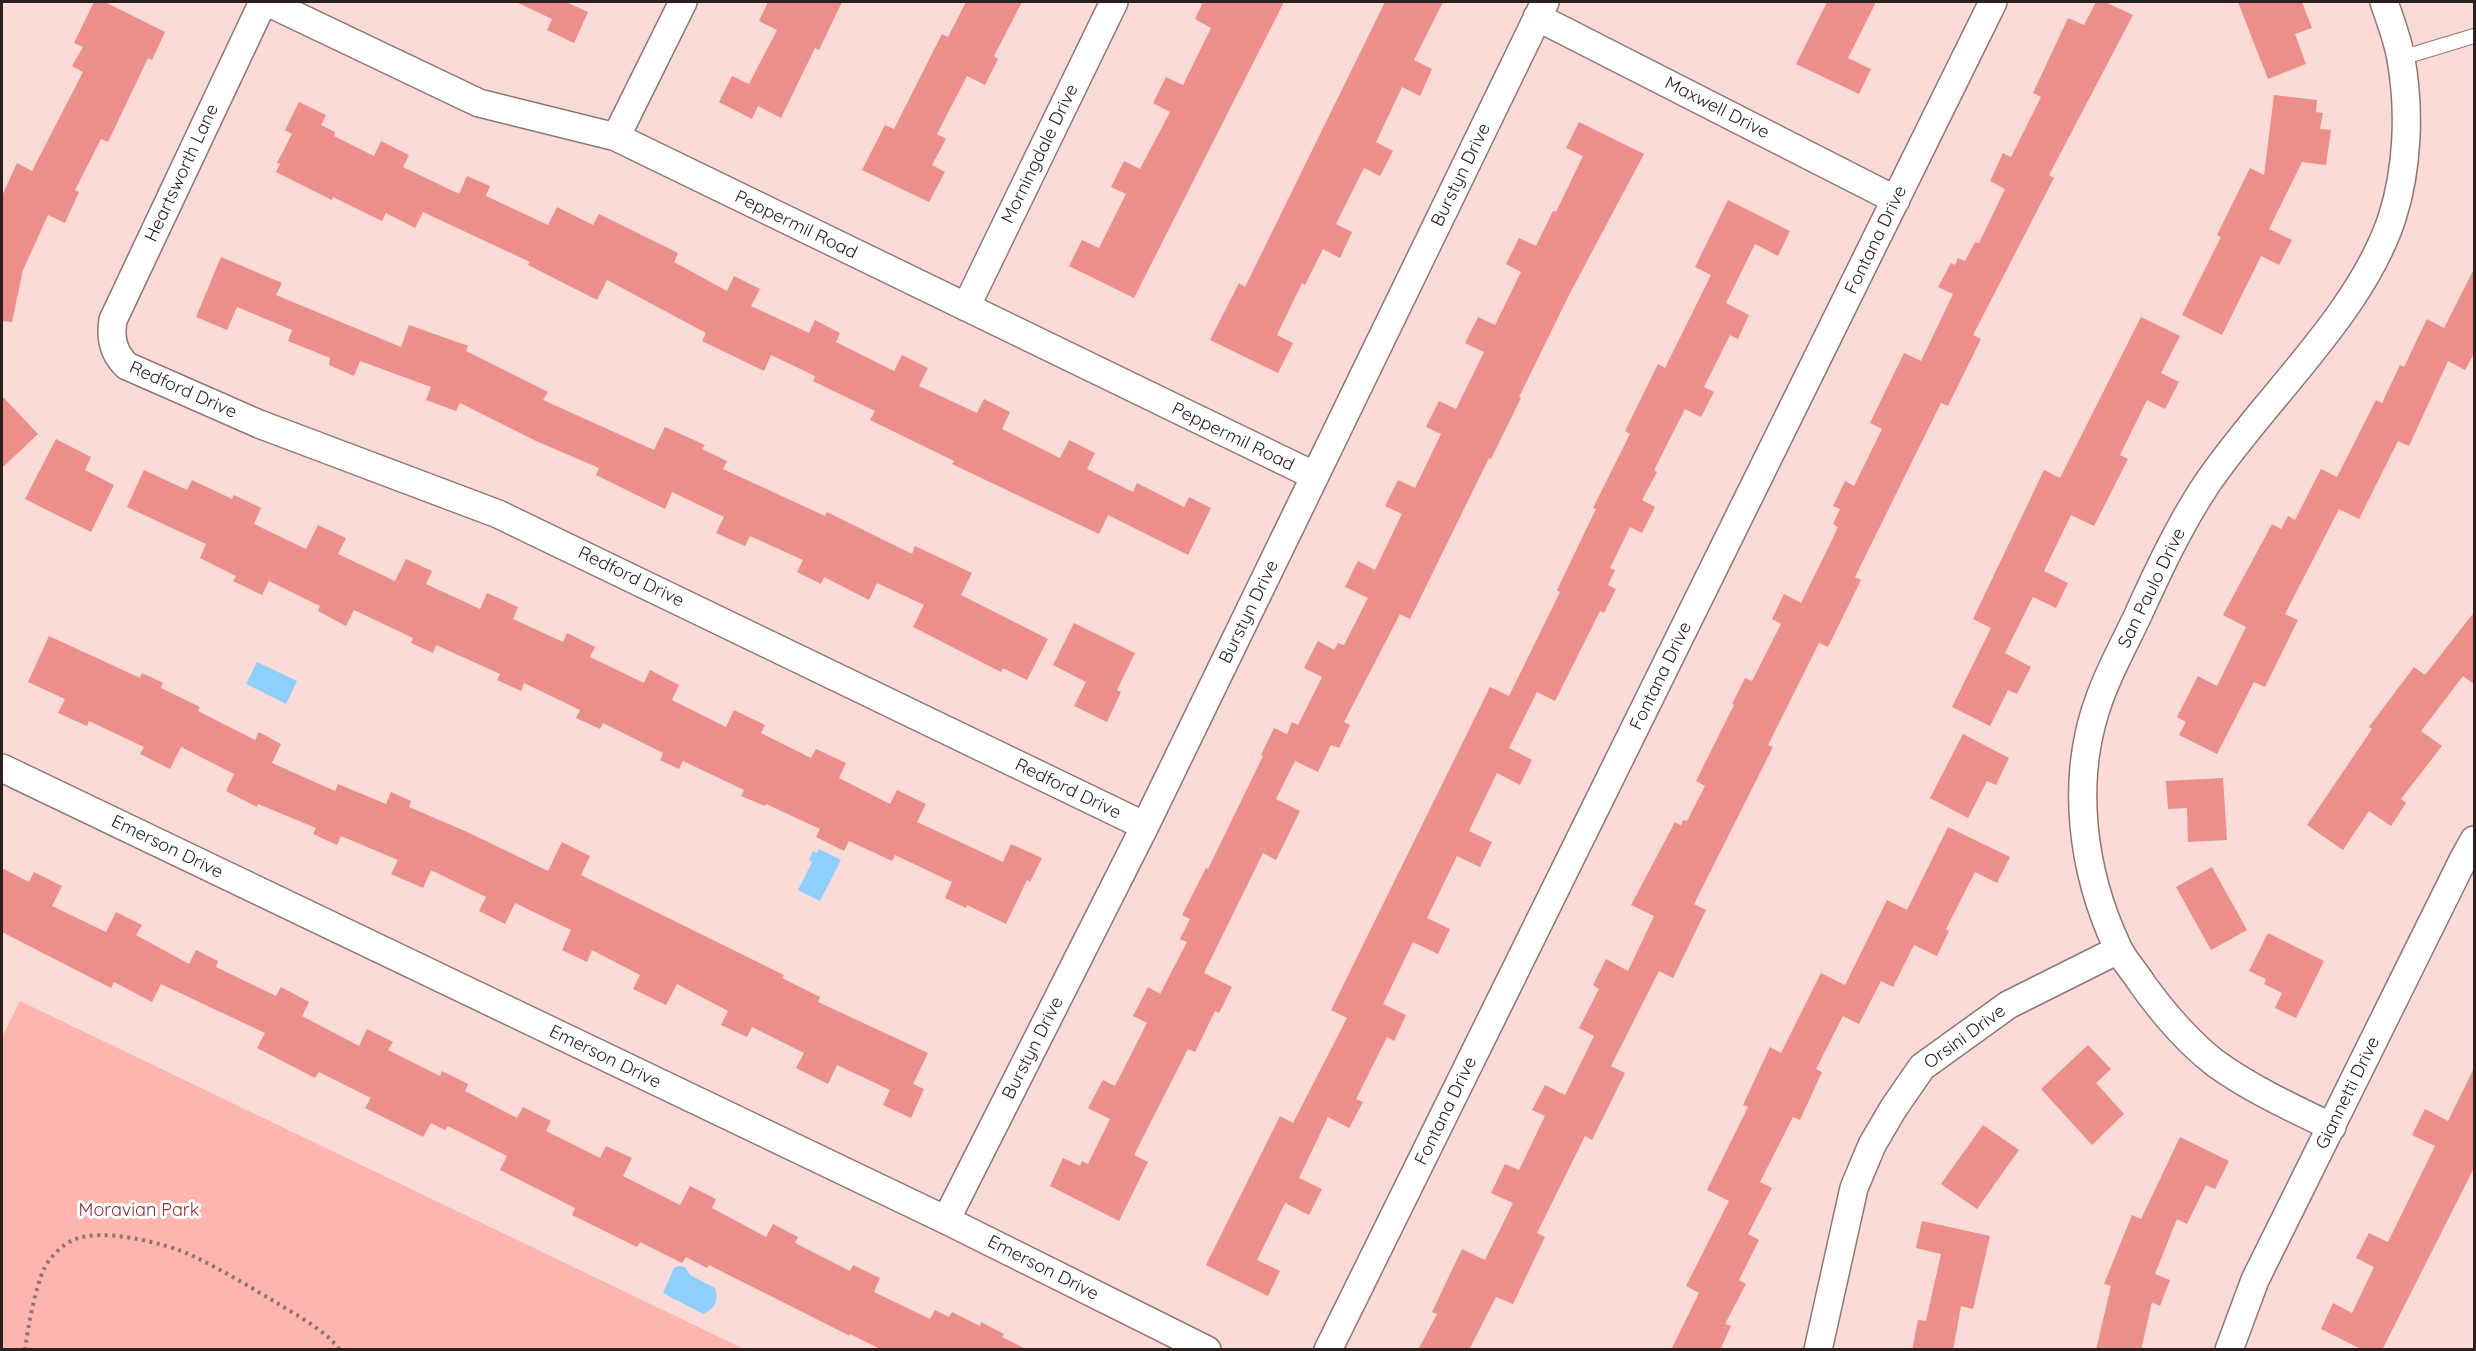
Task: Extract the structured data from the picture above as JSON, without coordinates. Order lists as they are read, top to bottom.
{
  "streets": {
    "street": [
      "Maxwell Drive",
      "Morningdale Drive",
      "Heartsworth Lane",
      "Burstyn Drive",
      "Peppermil Road",
      "Fontana Drive",
      "Redford Drive",
      "San Paulo Drive",
      "Emerson Drive",
      "Orsini Drive",
      "Giannetti Drive"
    ]
  },
  "crossings": [
    ["Maxwell Drive", "Burstyn Drive"],
    ["Maxwell Drive", "Fontana Drive"],
    ["Morningdale Drive", "Peppermil Road"],
    ["Heartsworth Lane", "Peppermil Road"],
    ["Heartsworth Lane", "Redford Drive"],
    ["Burstyn Drive", "Peppermil Road"],
    ["Burstyn Drive", "Redford Drive"],
    ["Burstyn Drive", "Emerson Drive"],
    ["San Paulo Drive", "Orsini Drive"],
    ["San Paulo Drive", "Giannetti Drive"]
  ],
  "parks": ["Moravian Park"]
}
